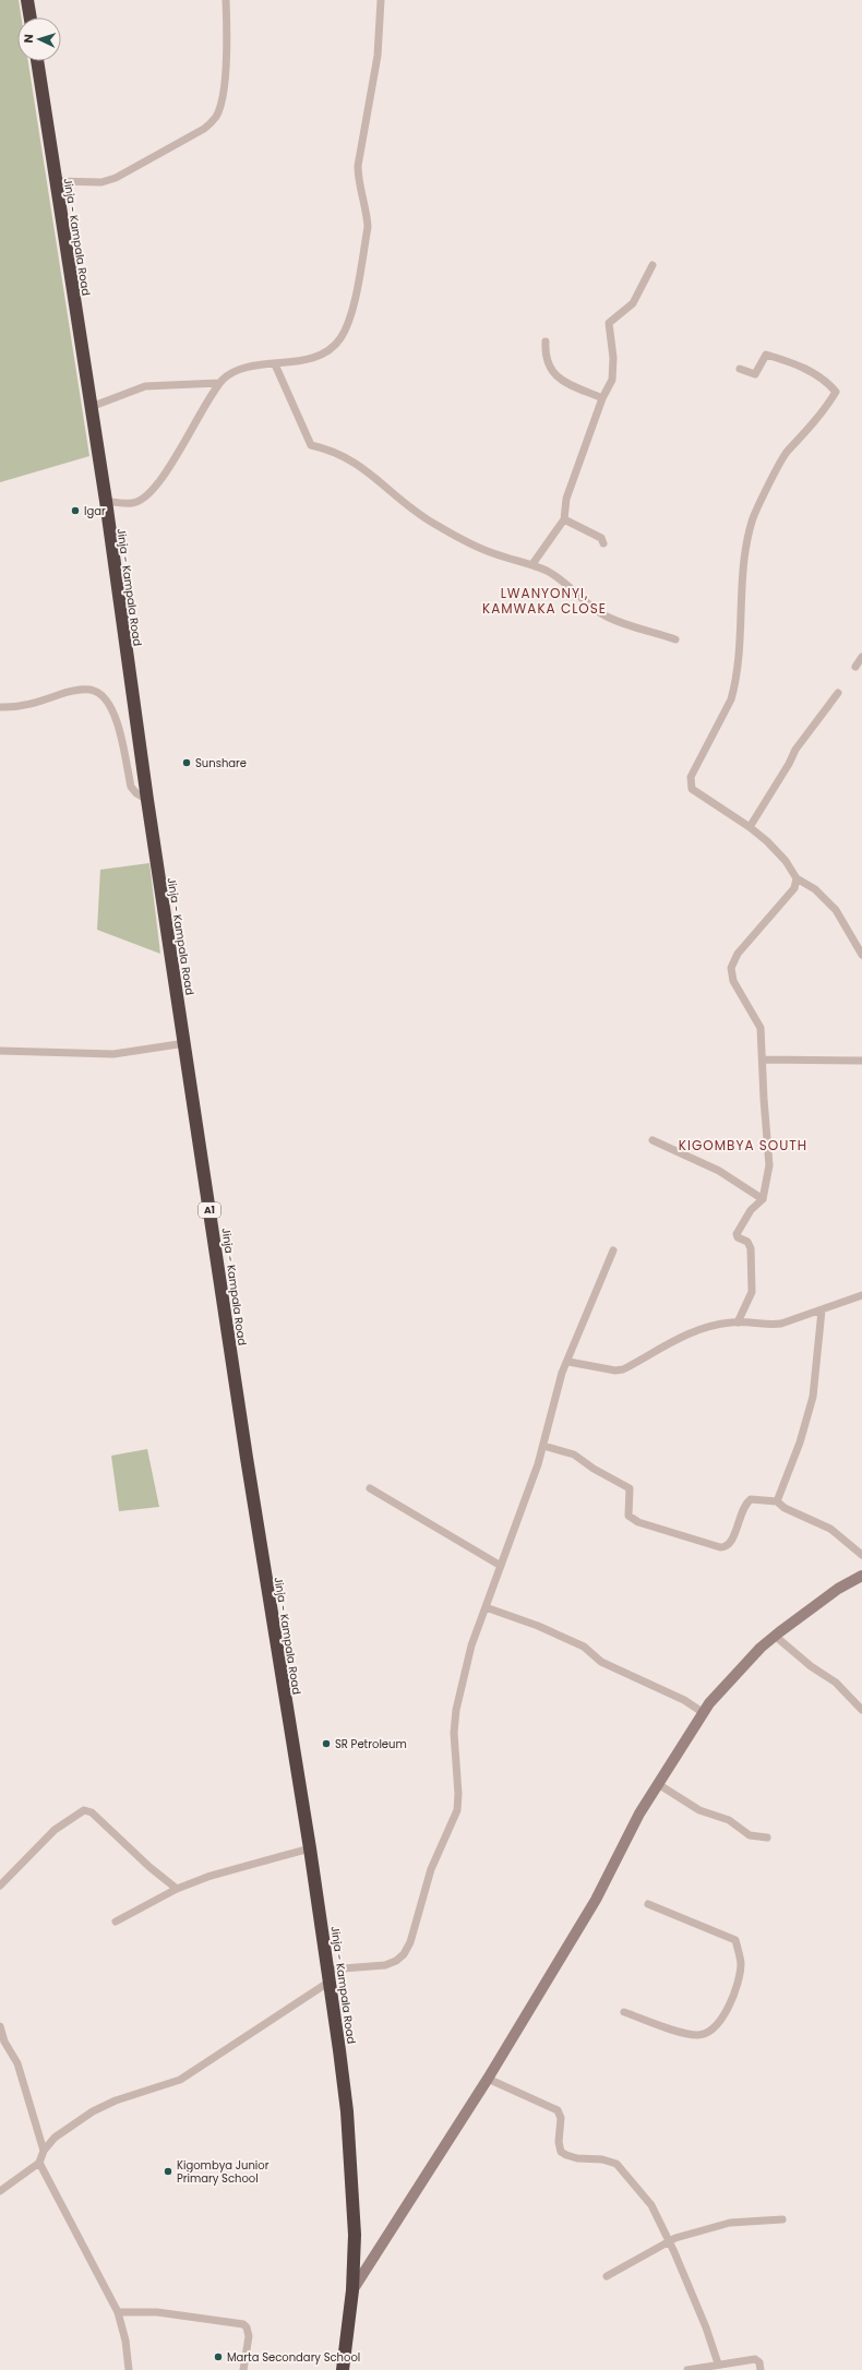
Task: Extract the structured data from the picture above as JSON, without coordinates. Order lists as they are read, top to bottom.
{
  "streets": {
    "highway": ["Jinja - Kampala Road", "A1"]
  },
  "districts": ["LWANYONYI, KAMWAKA CLOSE", "KIGOMBYA SOUTH"],
  "places": [
    "Igar",
    "Sunshare",
    "SR Petroleum",
    "Kigombya Junior Primary School",
    "Marta Secondary School"
  ],
  "north": "left"
}
